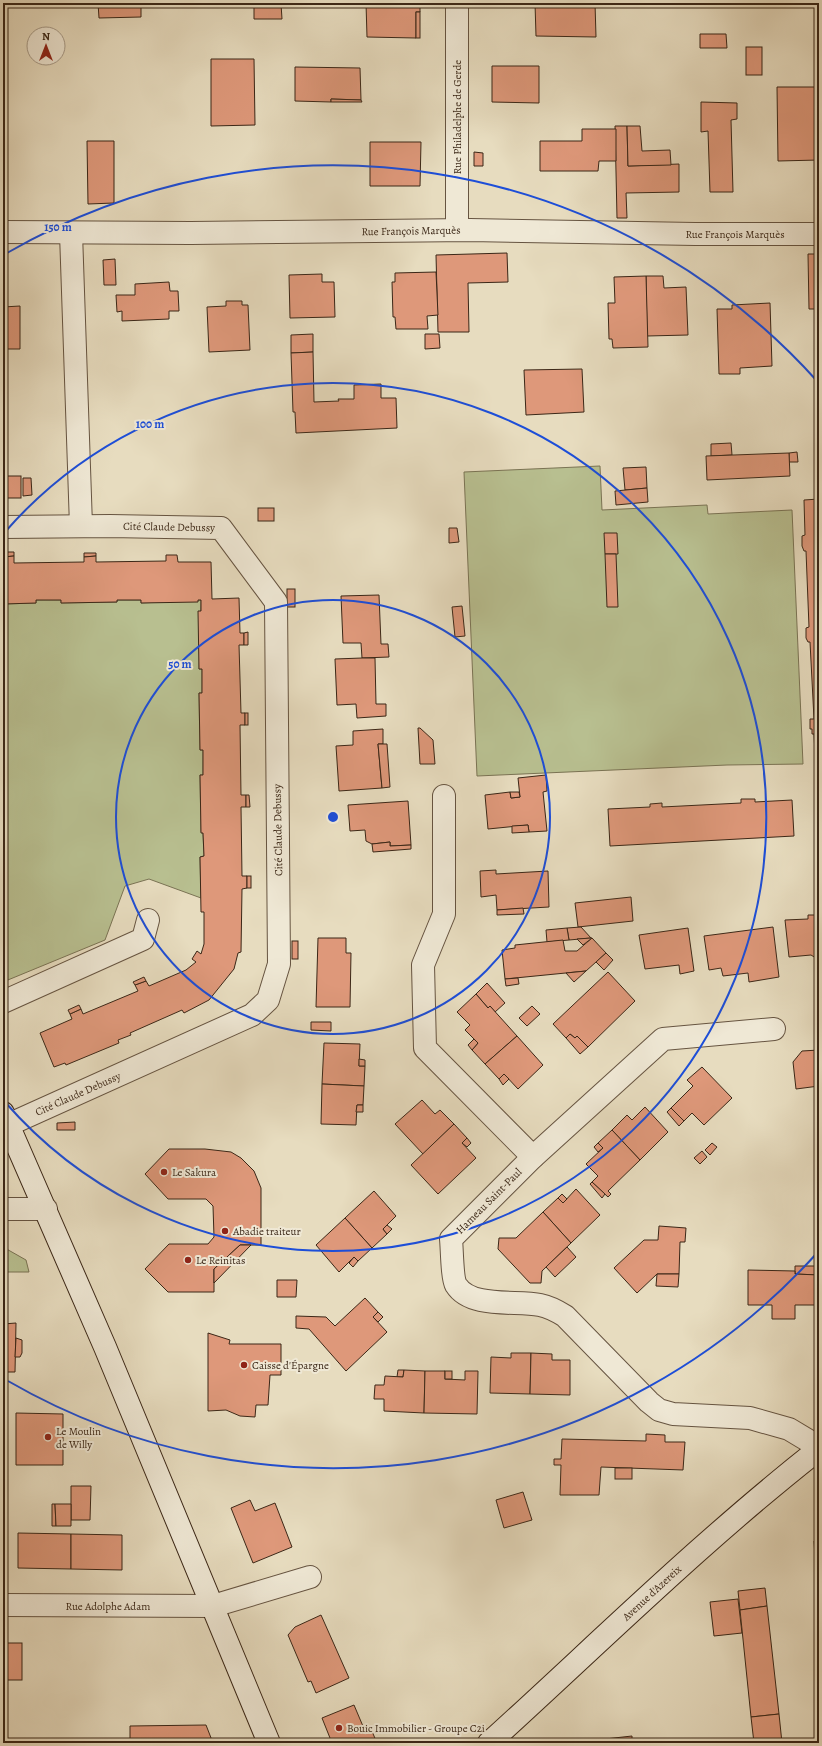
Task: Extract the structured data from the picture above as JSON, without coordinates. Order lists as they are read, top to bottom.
{
  "streets": {
    "street": [
      "Rue Philadelphe de Gerde",
      "Rue François Marquès",
      "Cité Claude Debussy",
      "Hameau Saint-Paul",
      "Avenue d'Azereix",
      "Rue Adolphe Adam"
    ]
  },
  "crossings": [
    ["Rue Philadelphe de Gerde", "Rue François Marquès"],
    ["Hameau Saint-Paul", "Avenue d'Azereix"]
  ],
  "places": [
    "Le Sakura",
    "Abadie traiteur",
    "Le Reinitas",
    "Caisse d'Épargne",
    "Le Moulin de Willy",
    "Bouic Immobilier - Groupe C2i"
  ],
  "north": "top",
  "rings": ["150 m", "100 m", "50 m"]
}
